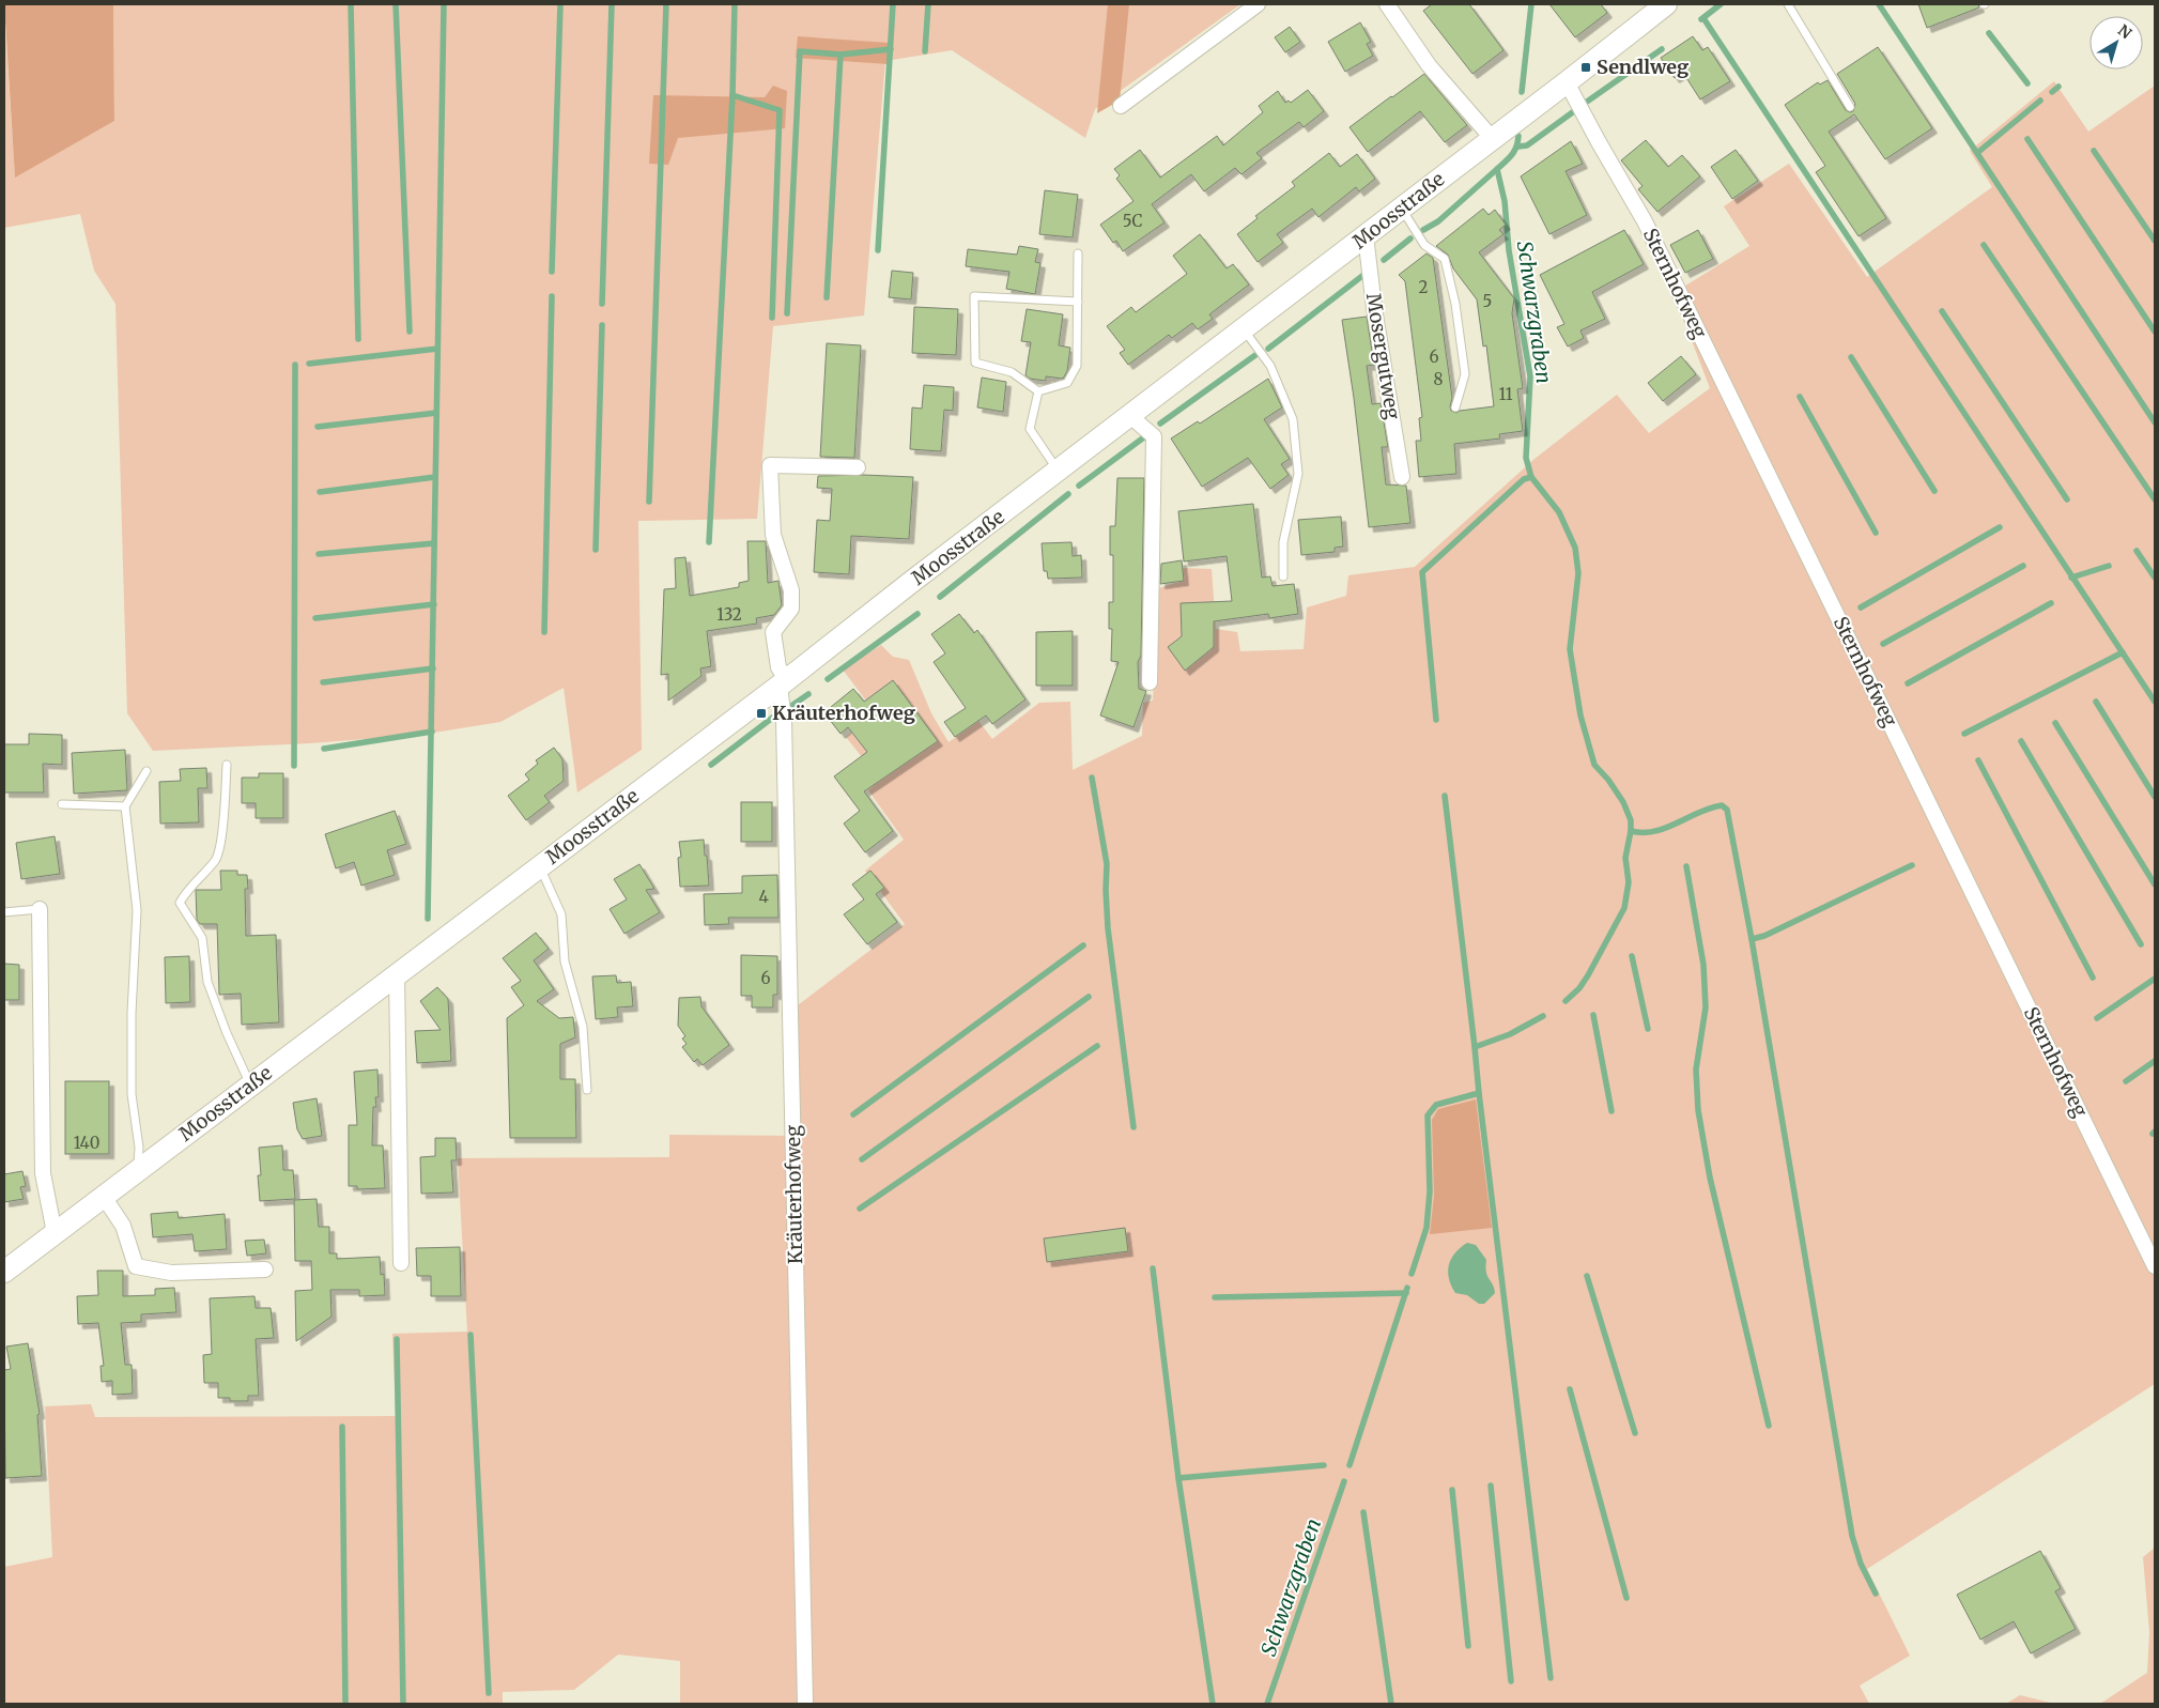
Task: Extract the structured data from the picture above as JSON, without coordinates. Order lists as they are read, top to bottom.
{
  "streets": {
    "street": [
      "Moosstraße",
      "Sternhofweg",
      "Mosergutweg",
      "Kräuterhofweg"
    ]
  },
  "crossings": [
    ["Moosstraße", "Sternhofweg"],
    ["Moosstraße", "Mosergutweg"],
    ["Moosstraße", "Kräuterhofweg"]
  ],
  "water": ["Schwarzgraben"],
  "places": {
    "transit": ["Sendlweg", "Kräuterhofweg"]
  },
  "house_numbers": [
    "5C",
    "2",
    "5",
    "6",
    "8",
    "11",
    "132",
    "4",
    "6",
    "140"
  ],
  "north": "top right"
}
